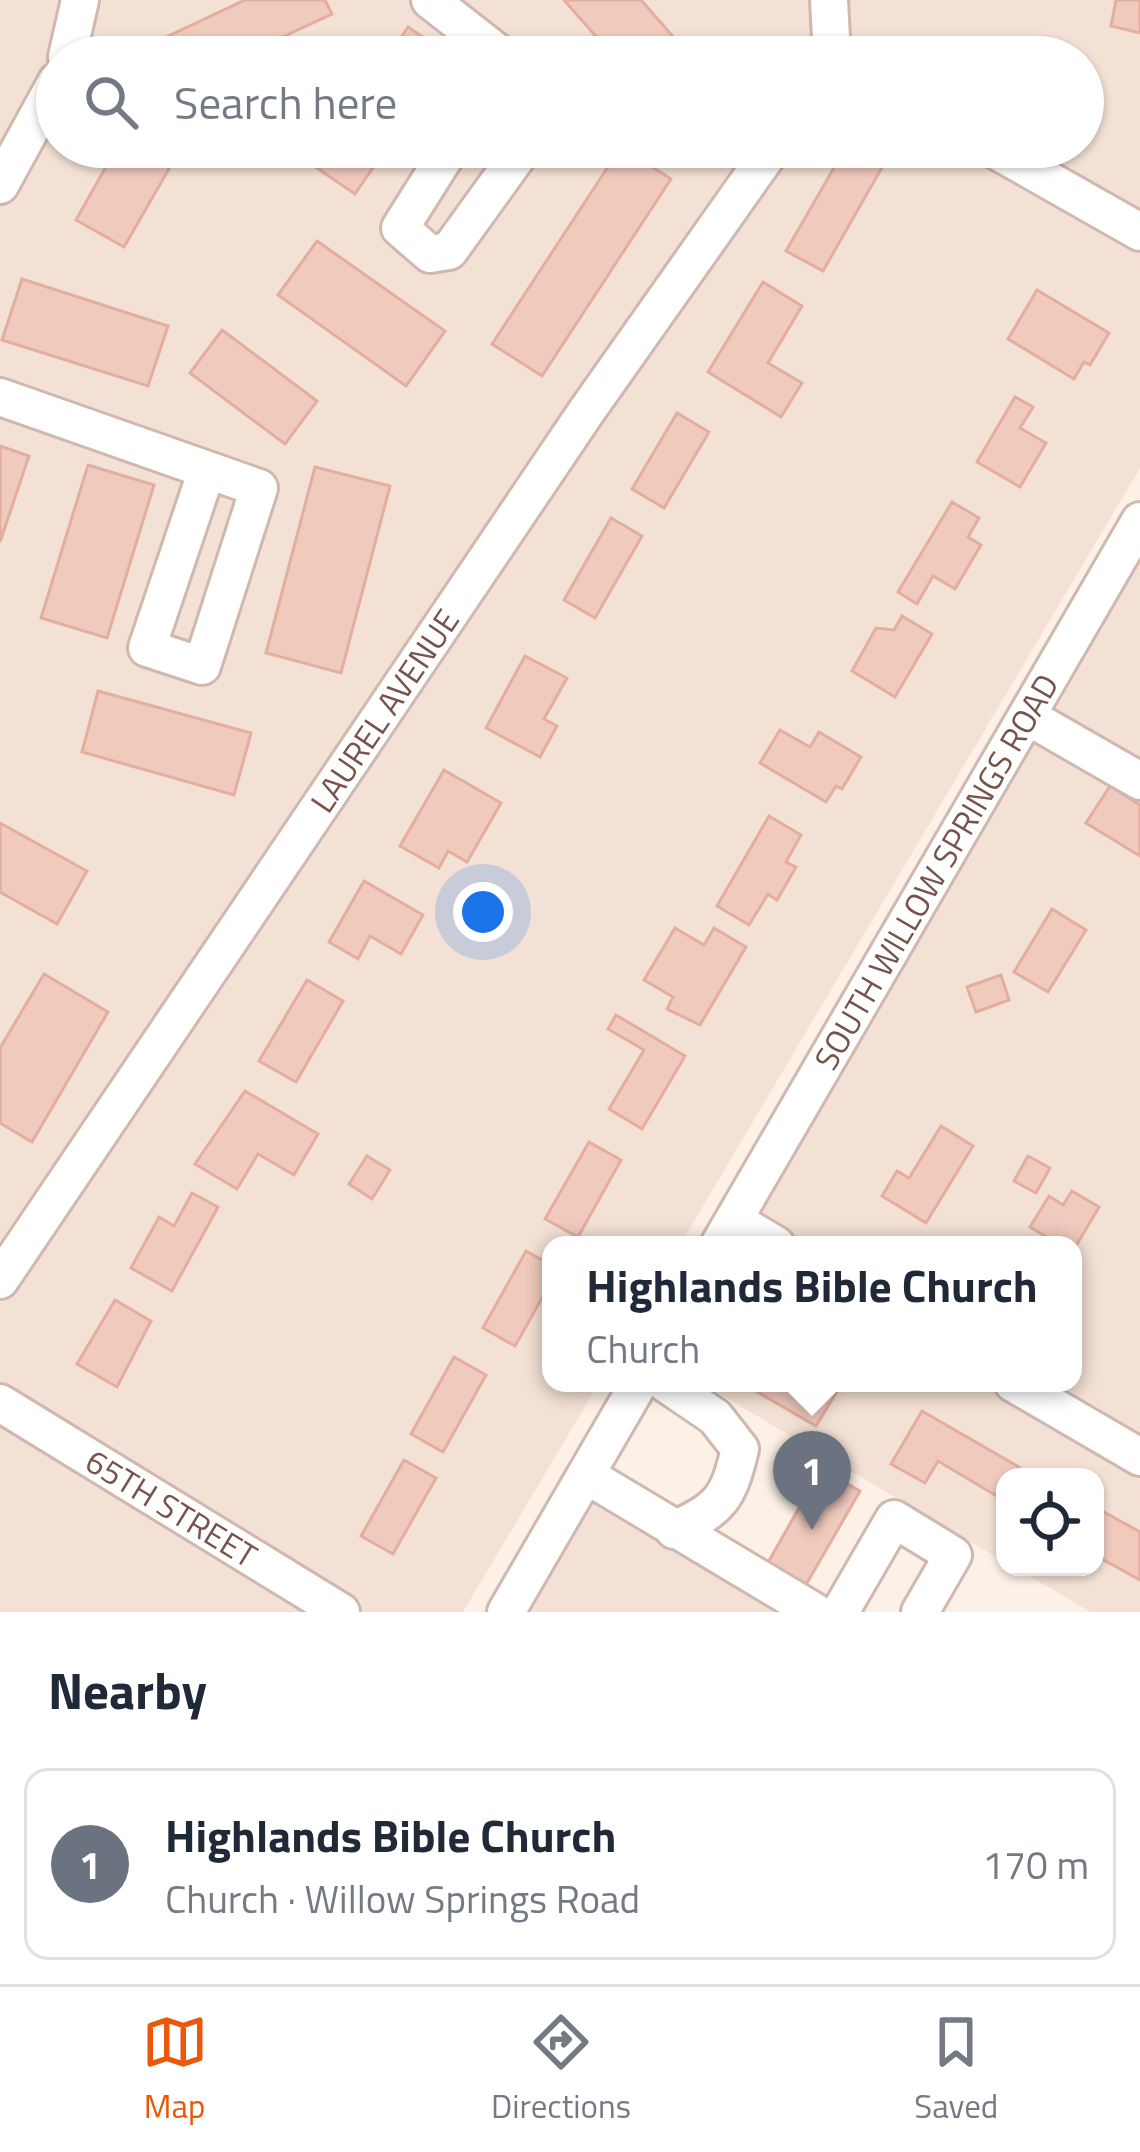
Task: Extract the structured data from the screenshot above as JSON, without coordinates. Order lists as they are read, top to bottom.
{
  "streets": {
    "street": ["LAUREL AVENUE", "SOUTH WILLOW SPRINGS ROAD", "65TH STREET"]
  },
  "page": {
    "search": "Search here",
    "popup": ["Highlands Bible Church", "Church"],
    "pins": "1",
    "heading": "Nearby",
    "list": [
      {
        "mark": "1",
        "name": "Highlands Bible Church",
        "note": "Church · Willow Springs Road",
        "value": "170 m"
      }
    ],
    "nav": ["Map", "Directions", "Saved"]
  }
}
